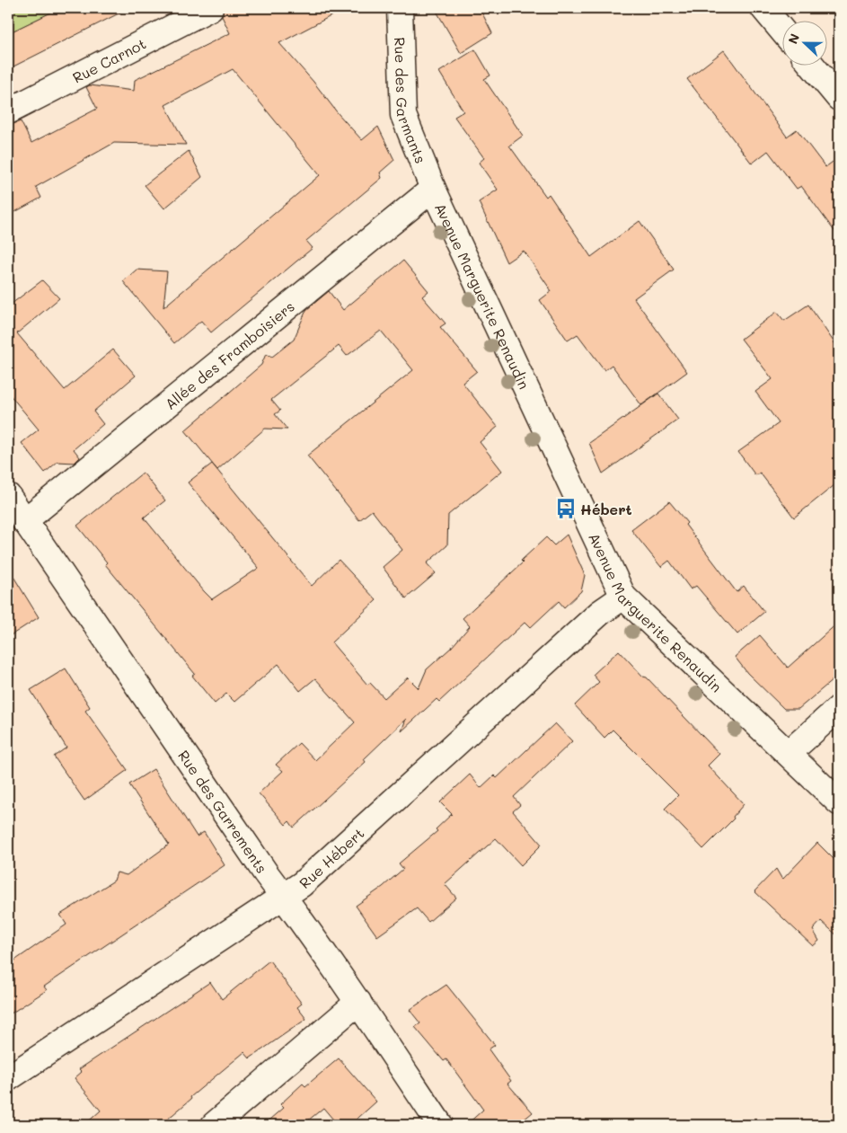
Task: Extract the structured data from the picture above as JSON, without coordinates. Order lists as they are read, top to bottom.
{
  "streets": {
    "street": [
      "Rue Carnot",
      "Rue des Garmants",
      "Avenue Marguerite Renaudin",
      "Allée des Framboisiers",
      "Rue des Garrements",
      "Rue Hébert"
    ]
  },
  "crossings": [
    ["Rue des Garmants", "Avenue Marguerite Renaudin"],
    ["Rue des Garmants", "Allée des Framboisiers"],
    ["Avenue Marguerite Renaudin", "Allée des Framboisiers"],
    ["Avenue Marguerite Renaudin", "Rue Hébert"],
    ["Allée des Framboisiers", "Rue des Garrements"],
    ["Rue des Garrements", "Rue Hébert"]
  ],
  "places": {
    "bus stop": ["Hébert"]
  },
  "north": "left"
}
